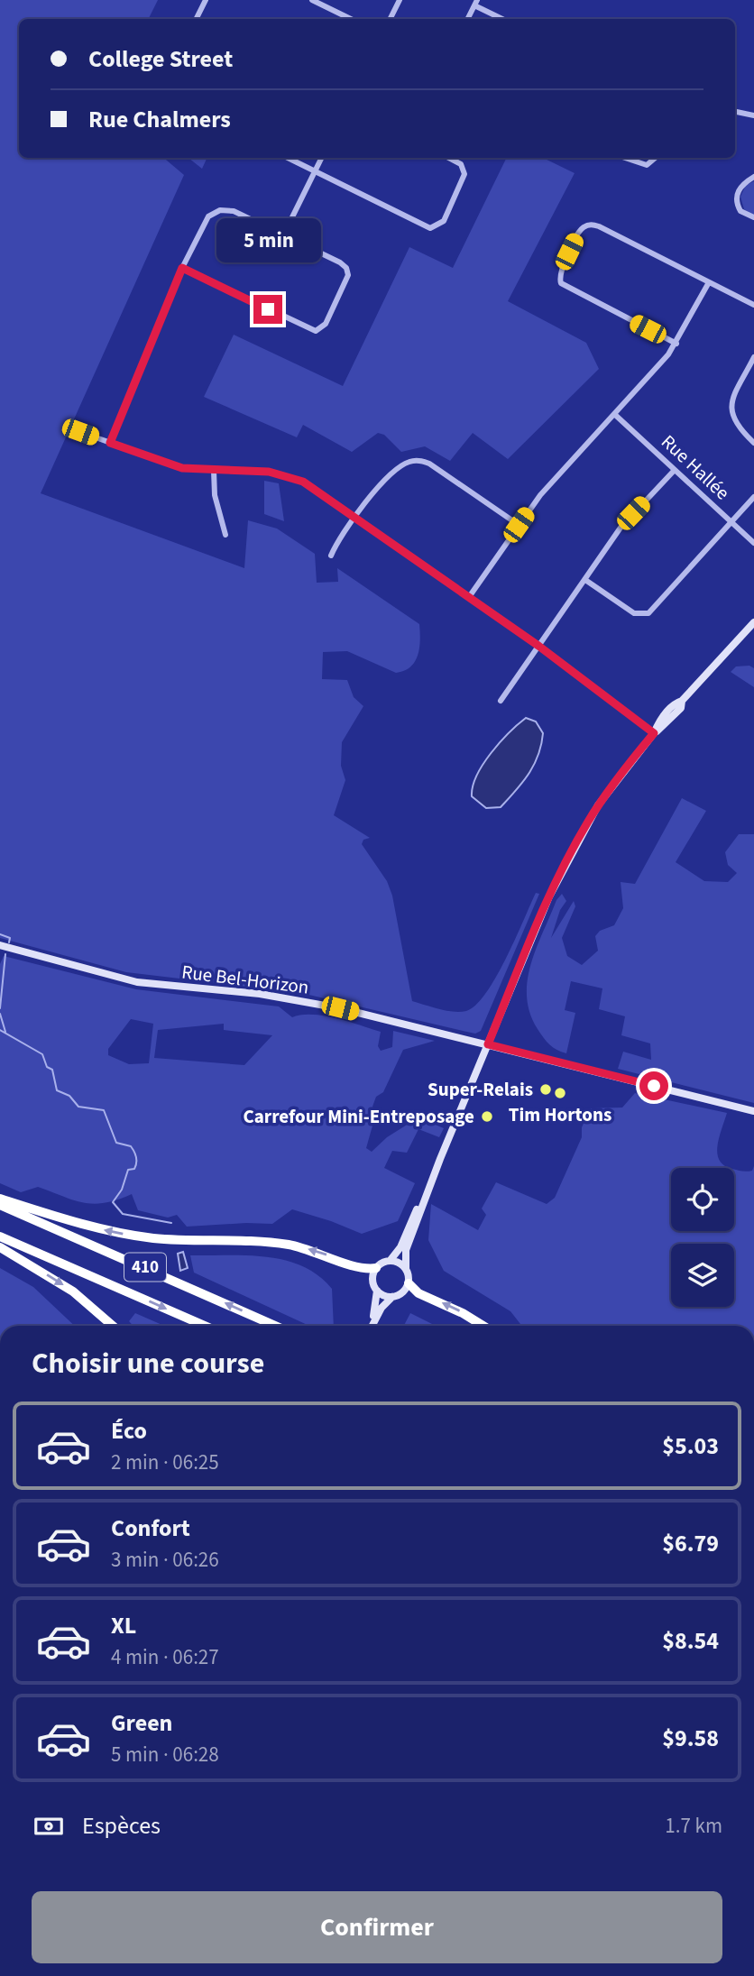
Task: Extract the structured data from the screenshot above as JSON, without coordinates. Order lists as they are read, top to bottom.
{
  "streets": {
    "highway": ["410"],
    "street": ["Rue Hallée", "Rue Bel-Horizon"]
  },
  "places": ["Super-Relais", "Tim Hortons", "Carrefour Mini-Entreposage"],
  "page": {
    "banner": ["College Street", "Rue Chalmers"],
    "bubble": "5 min",
    "heading": "Choisir une course",
    "list": [
      {
        "name": "Éco",
        "note": "2 min · 06:25",
        "value": "$5.03"
      },
      {
        "name": "Confort",
        "note": "3 min · 06:26",
        "value": "$6.79"
      },
      {
        "name": "XL",
        "note": "4 min · 06:27",
        "value": "$8.54"
      },
      {
        "name": "Green",
        "note": "5 min · 06:28",
        "value": "$9.58"
      }
    ],
    "pay": ["Espèces", "1.7 km"],
    "buttons": "Confirmer"
  }
}
